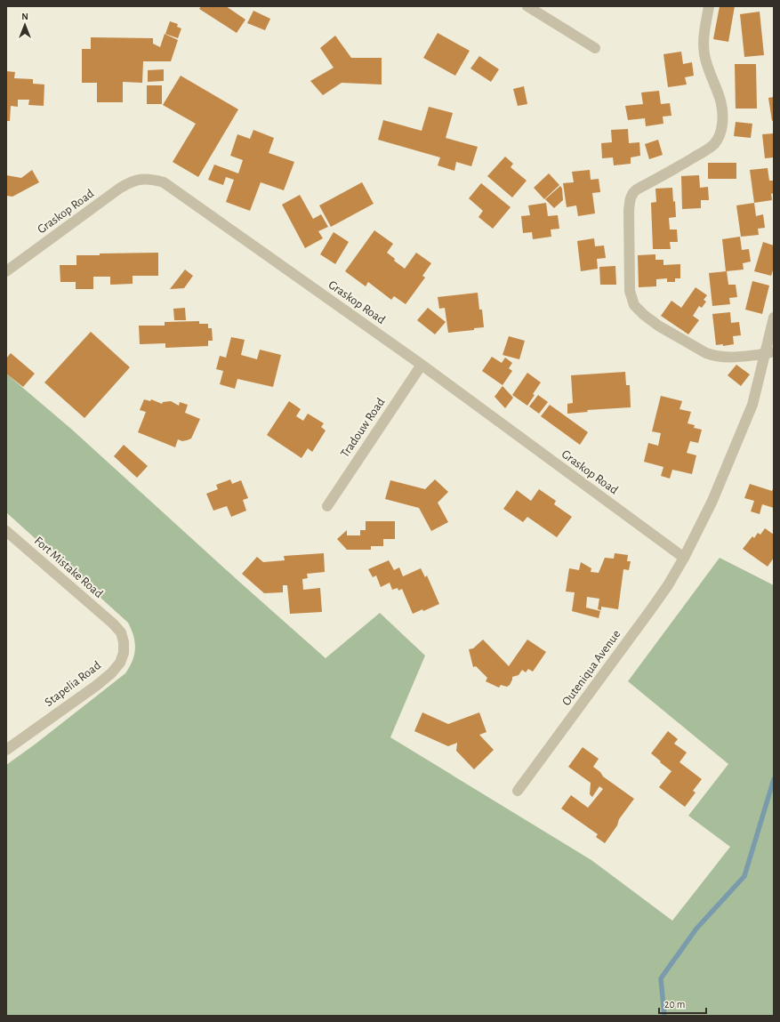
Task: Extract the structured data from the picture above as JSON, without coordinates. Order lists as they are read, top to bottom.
{
  "streets": {
    "street": [
      "Graskop Road",
      "Tradouw Road",
      "Fort Mistake Road",
      "Outeniqua Avenue",
      "Stapelia Road"
    ]
  },
  "crossings": [
    ["Graskop Road", "Tradouw Road"],
    ["Graskop Road", "Outeniqua Avenue"],
    ["Fort Mistake Road", "Stapelia Road"]
  ],
  "scale_bar": "20 m",
  "north": "top"
}
